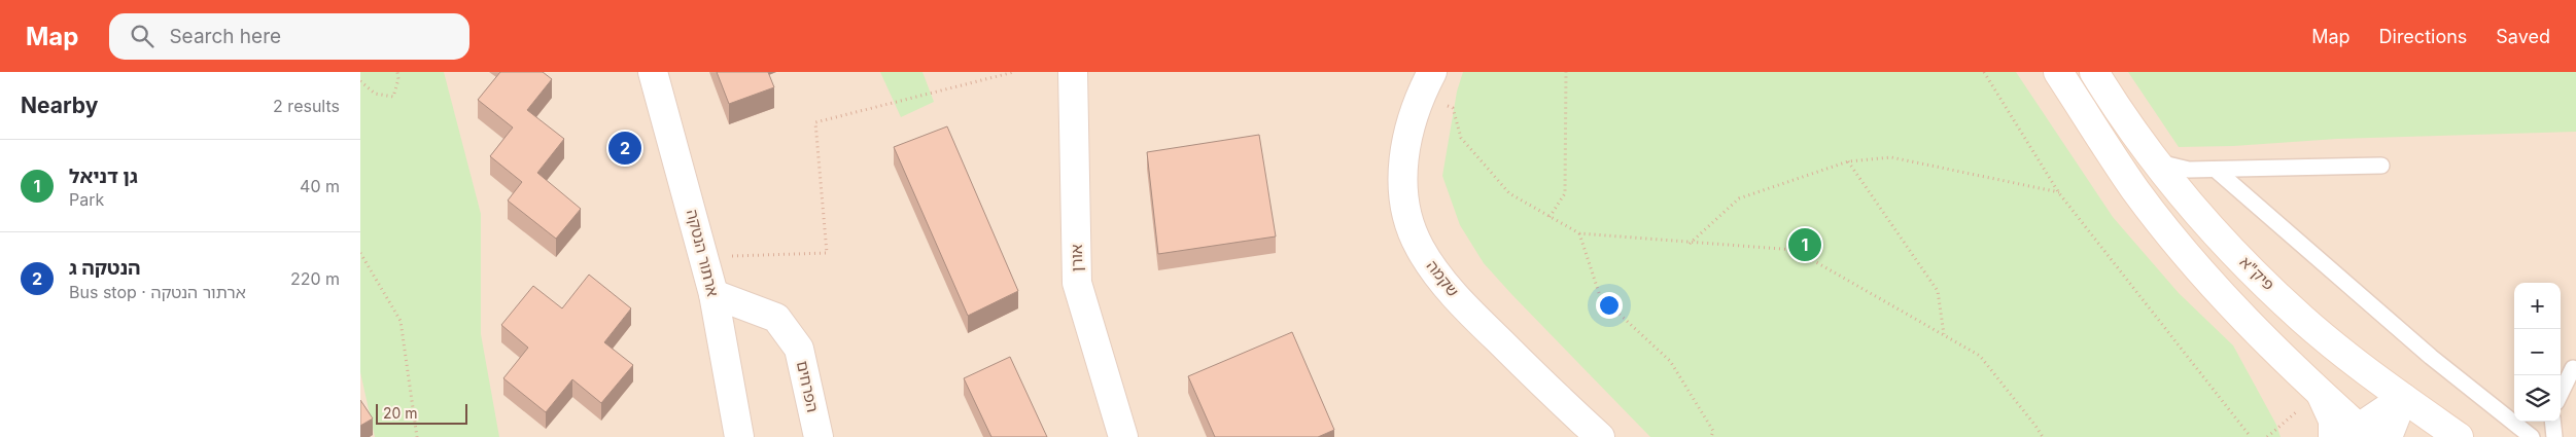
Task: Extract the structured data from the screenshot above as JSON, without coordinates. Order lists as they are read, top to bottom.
{
  "streets": {
    "street": [
      "ארתור הנטקה",
      "אורן",
      "פיק\"א",
      "שקמה",
      "הפרחים"
    ]
  },
  "crossings": [
    ["ארתור הנטקה", "הפרחים"]
  ],
  "scale_bar": "20 m",
  "page": {
    "header": "Map",
    "search": "Search here",
    "nav": ["Map", "Directions", "Saved"],
    "heading": ["Nearby", "2 results"],
    "pins": ["2", "1"],
    "list": [
      {
        "mark": "1",
        "name": "גן דניאל",
        "note": "Park",
        "value": "40 m"
      },
      {
        "mark": "2",
        "name": "הנטקה ג",
        "note": "Bus stop · ארתור הנטקה",
        "value": "220 m"
      }
    ],
    "map_buttons": ["+", "−"],
    "scale": "20 m"
  }
}
